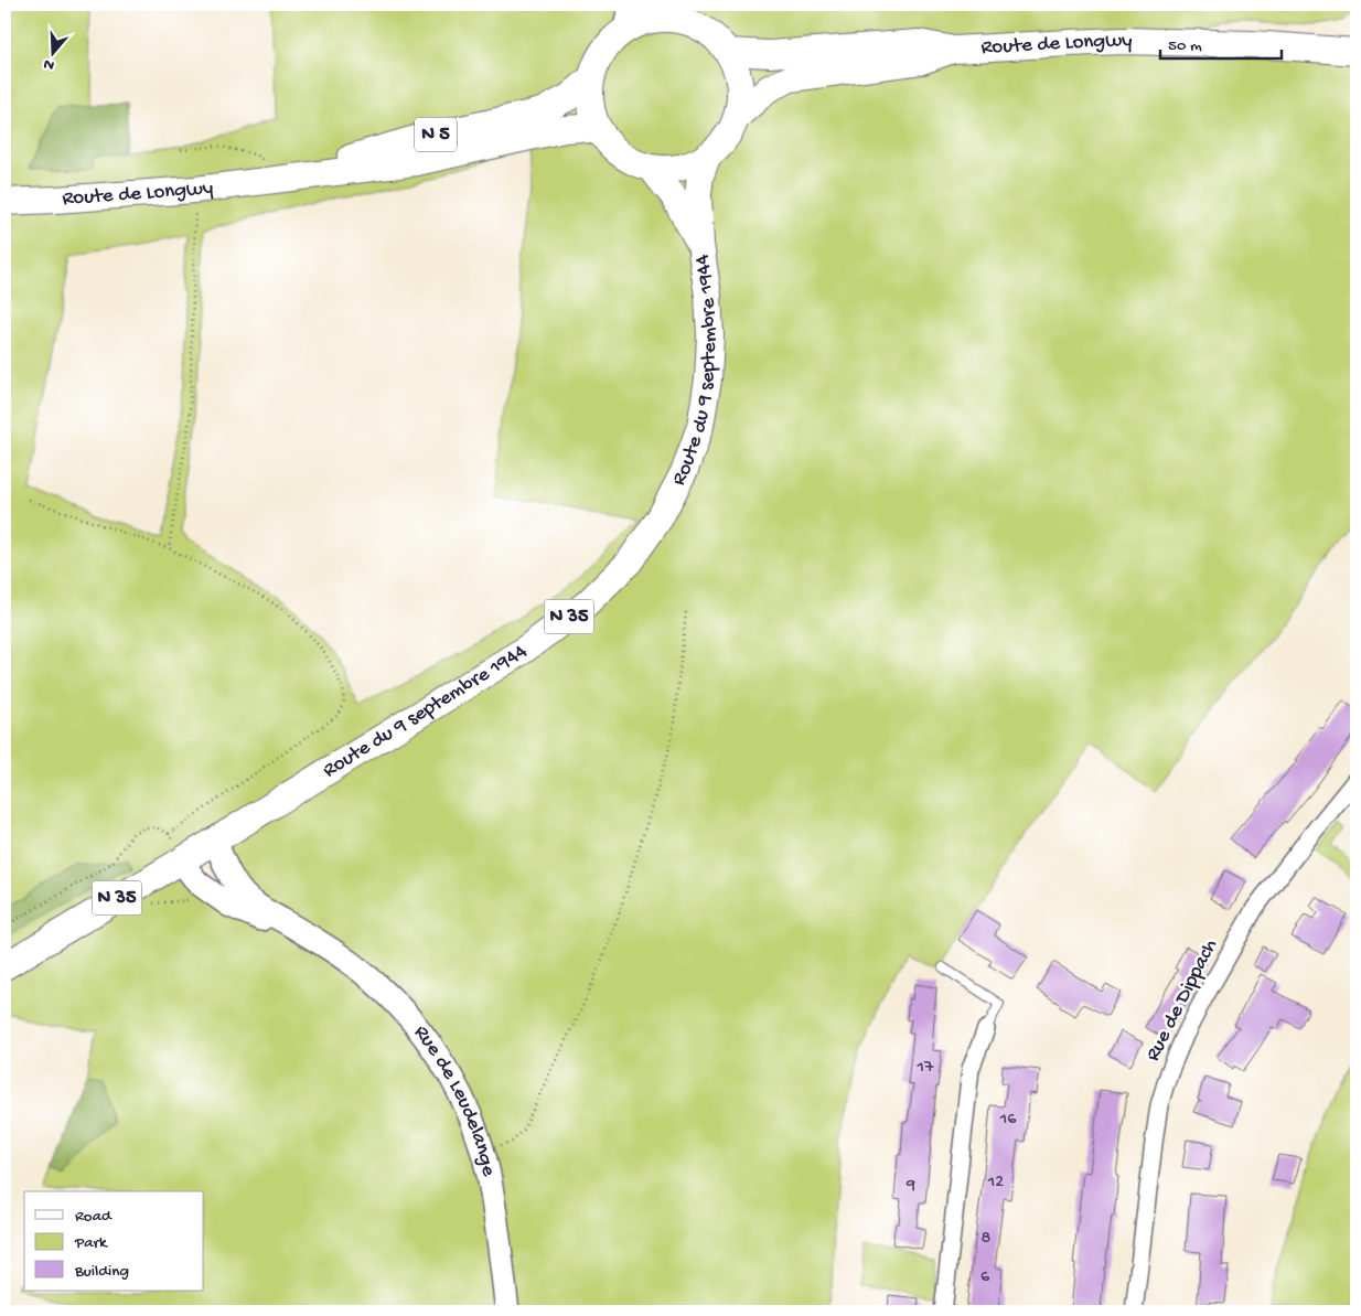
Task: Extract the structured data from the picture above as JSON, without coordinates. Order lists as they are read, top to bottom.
{
  "streets": {
    "main road": [
      "Route de Longwy",
      "N 5",
      "Route du 9 septembre 1944",
      "N 35"
    ],
    "street": ["Rue de Dippach", "Rue de Leudelange"]
  },
  "crossings": [
    ["Route de Longwy", "N 5"],
    ["Route de Longwy", "N 35"],
    ["N 5", "N 35"],
    ["Route du 9 septembre 1944", "N 35"],
    ["Route du 9 septembre 1944", "Rue de Leudelange"]
  ],
  "house_numbers": [
    "17",
    "16",
    "12",
    "9",
    "8",
    "6"
  ],
  "legend": ["Road", "Park", "Building"],
  "scale_bar": "50 m",
  "north": "bottom"
}
